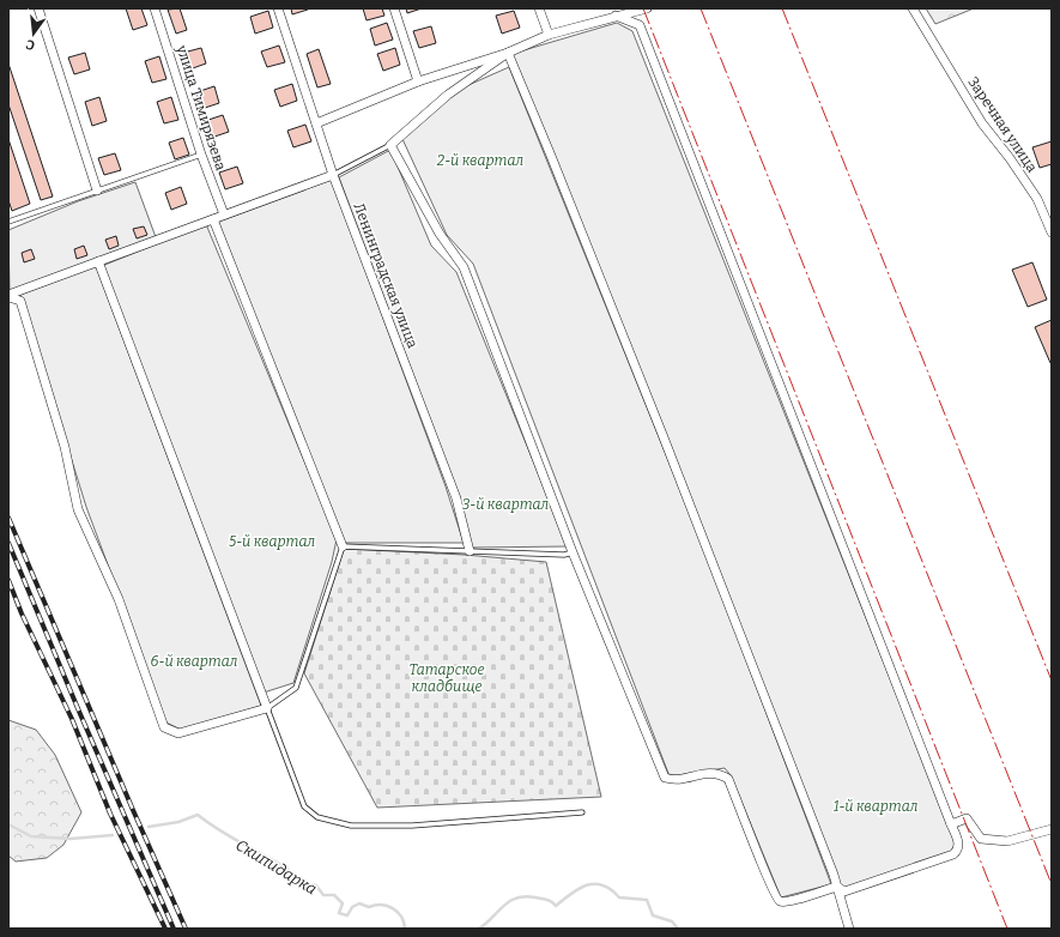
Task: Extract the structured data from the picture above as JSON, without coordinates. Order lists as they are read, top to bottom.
{
  "streets": {
    "street": ["улица Тимирязева", "Заречная улица", "Ленинградская улица"]
  },
  "water": ["Скипидарка"],
  "parks": [
    "2-й квартал",
    "3-й квартал",
    "5-й квартал",
    "6-й квартал",
    "Татарское кладбище",
    "1-й квартал"
  ],
  "north": "bottom"
}
